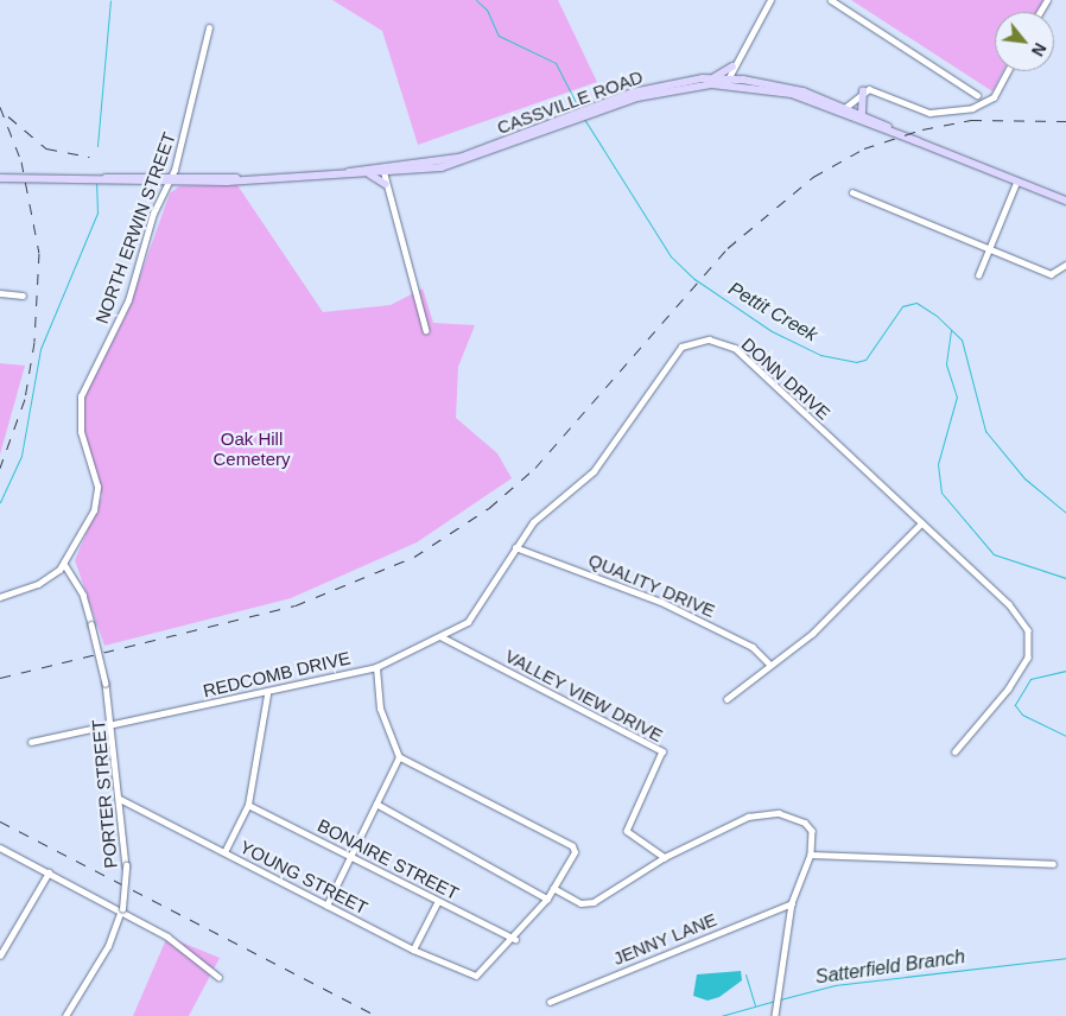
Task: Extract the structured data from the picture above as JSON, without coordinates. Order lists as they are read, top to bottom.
{
  "streets": {
    "main road": ["CASSVILLE ROAD"],
    "street": [
      "NORTH ERWIN STREET",
      "DONN DRIVE",
      "QUALITY DRIVE",
      "REDCOMB DRIVE",
      "VALLEY VIEW DRIVE",
      "PORTER STREET",
      "BONAIRE STREET",
      "YOUNG STREET",
      "JENNY LANE"
    ]
  },
  "crossings": [
    ["CASSVILLE ROAD", "NORTH ERWIN STREET"],
    ["NORTH ERWIN STREET", "PORTER STREET"],
    ["DONN DRIVE", "QUALITY DRIVE"],
    ["DONN DRIVE", "REDCOMB DRIVE"],
    ["DONN DRIVE", "VALLEY VIEW DRIVE"],
    ["REDCOMB DRIVE", "VALLEY VIEW DRIVE"],
    ["REDCOMB DRIVE", "PORTER STREET"],
    ["PORTER STREET", "YOUNG STREET"],
    ["BONAIRE STREET", "YOUNG STREET"]
  ],
  "water": ["Pettit Creek", "Satterfield Branch"],
  "parks": ["Oak Hill Cemetery"],
  "north": "bottom right"
}
